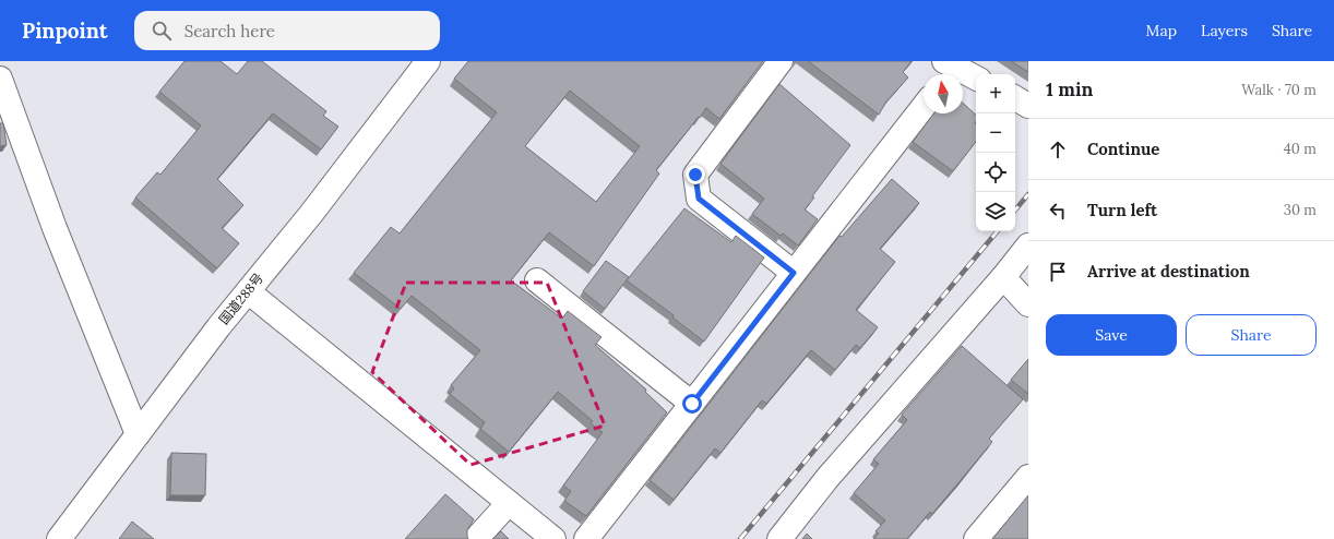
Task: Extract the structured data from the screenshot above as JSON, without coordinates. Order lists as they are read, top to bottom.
{
  "streets": {
    "main road": ["国道288号"]
  },
  "north": "top",
  "page": {
    "header": "Pinpoint",
    "search": "Search here",
    "nav": ["Map", "Layers", "Share"],
    "heading": ["1 min", "Walk · 70 m"],
    "map_buttons": ["+", "−"],
    "list": [
      ["Continue", "40 m"],
      ["Turn left", "30 m"],
      "Arrive at destination"
    ],
    "buttons": ["Save", "Share"]
  }
}
